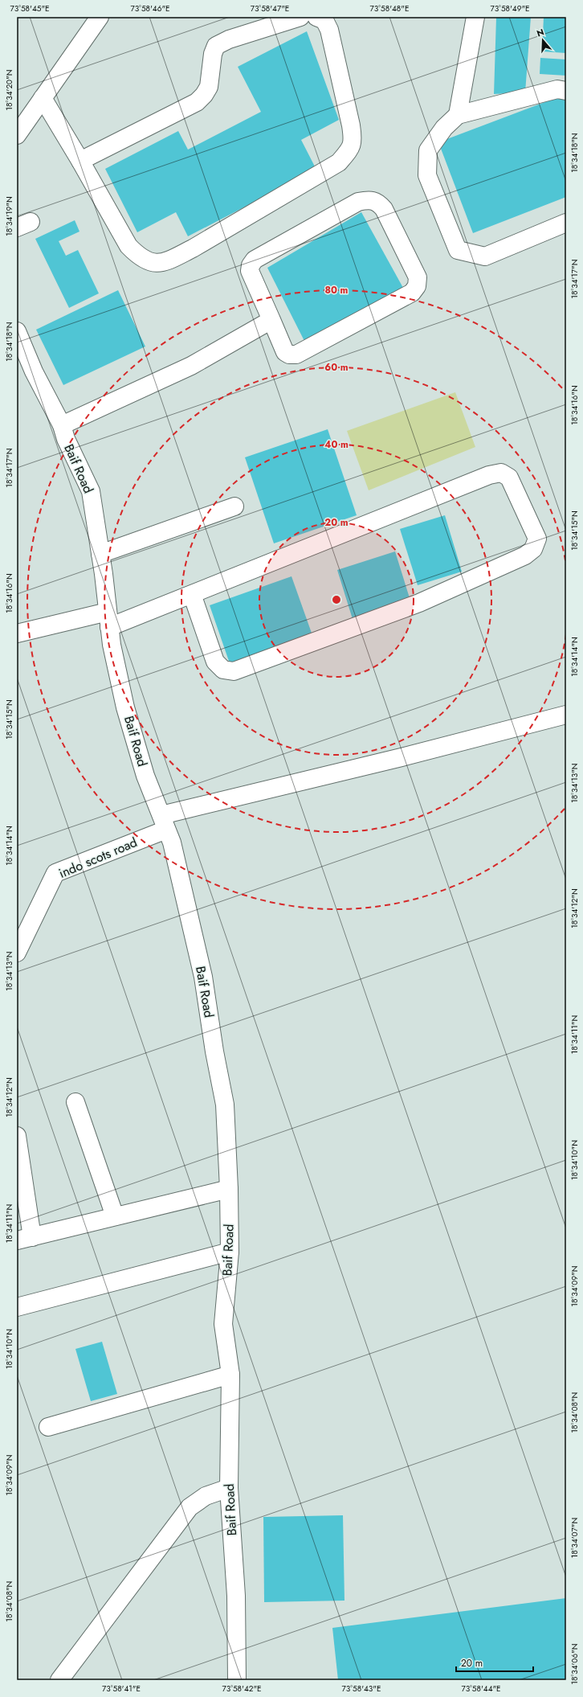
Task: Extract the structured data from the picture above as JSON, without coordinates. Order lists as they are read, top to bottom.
{
  "streets": {
    "street": ["Baif Road", "indo scots road"]
  },
  "crossings": [
    ["Baif Road", "indo scots road"]
  ],
  "scale_bar": "20 m",
  "north": "top",
  "coordinates": [
    "73°58'45\"E",
    "73°58'46\"E",
    "73°58'47\"E",
    "73°58'48\"E",
    "73°58'49\"E",
    "18°34'20\"N",
    "18°34'18\"N",
    "18°34'19\"N",
    "18°34'17\"N",
    "18°34'16\"N",
    "18°34'15\"N",
    "18°34'14\"N",
    "18°34'13\"N",
    "18°34'12\"N",
    "18°34'11\"N",
    "18°34'10\"N",
    "18°34'09\"N",
    "18°34'08\"N",
    "18°34'07\"N",
    "18°34'06\"N",
    "73°58'41\"E",
    "73°58'42\"E",
    "73°58'43\"E",
    "73°58'44\"E"
  ],
  "rings": [
    "80 m",
    "60 m",
    "40 m",
    "20 m"
  ]
}
